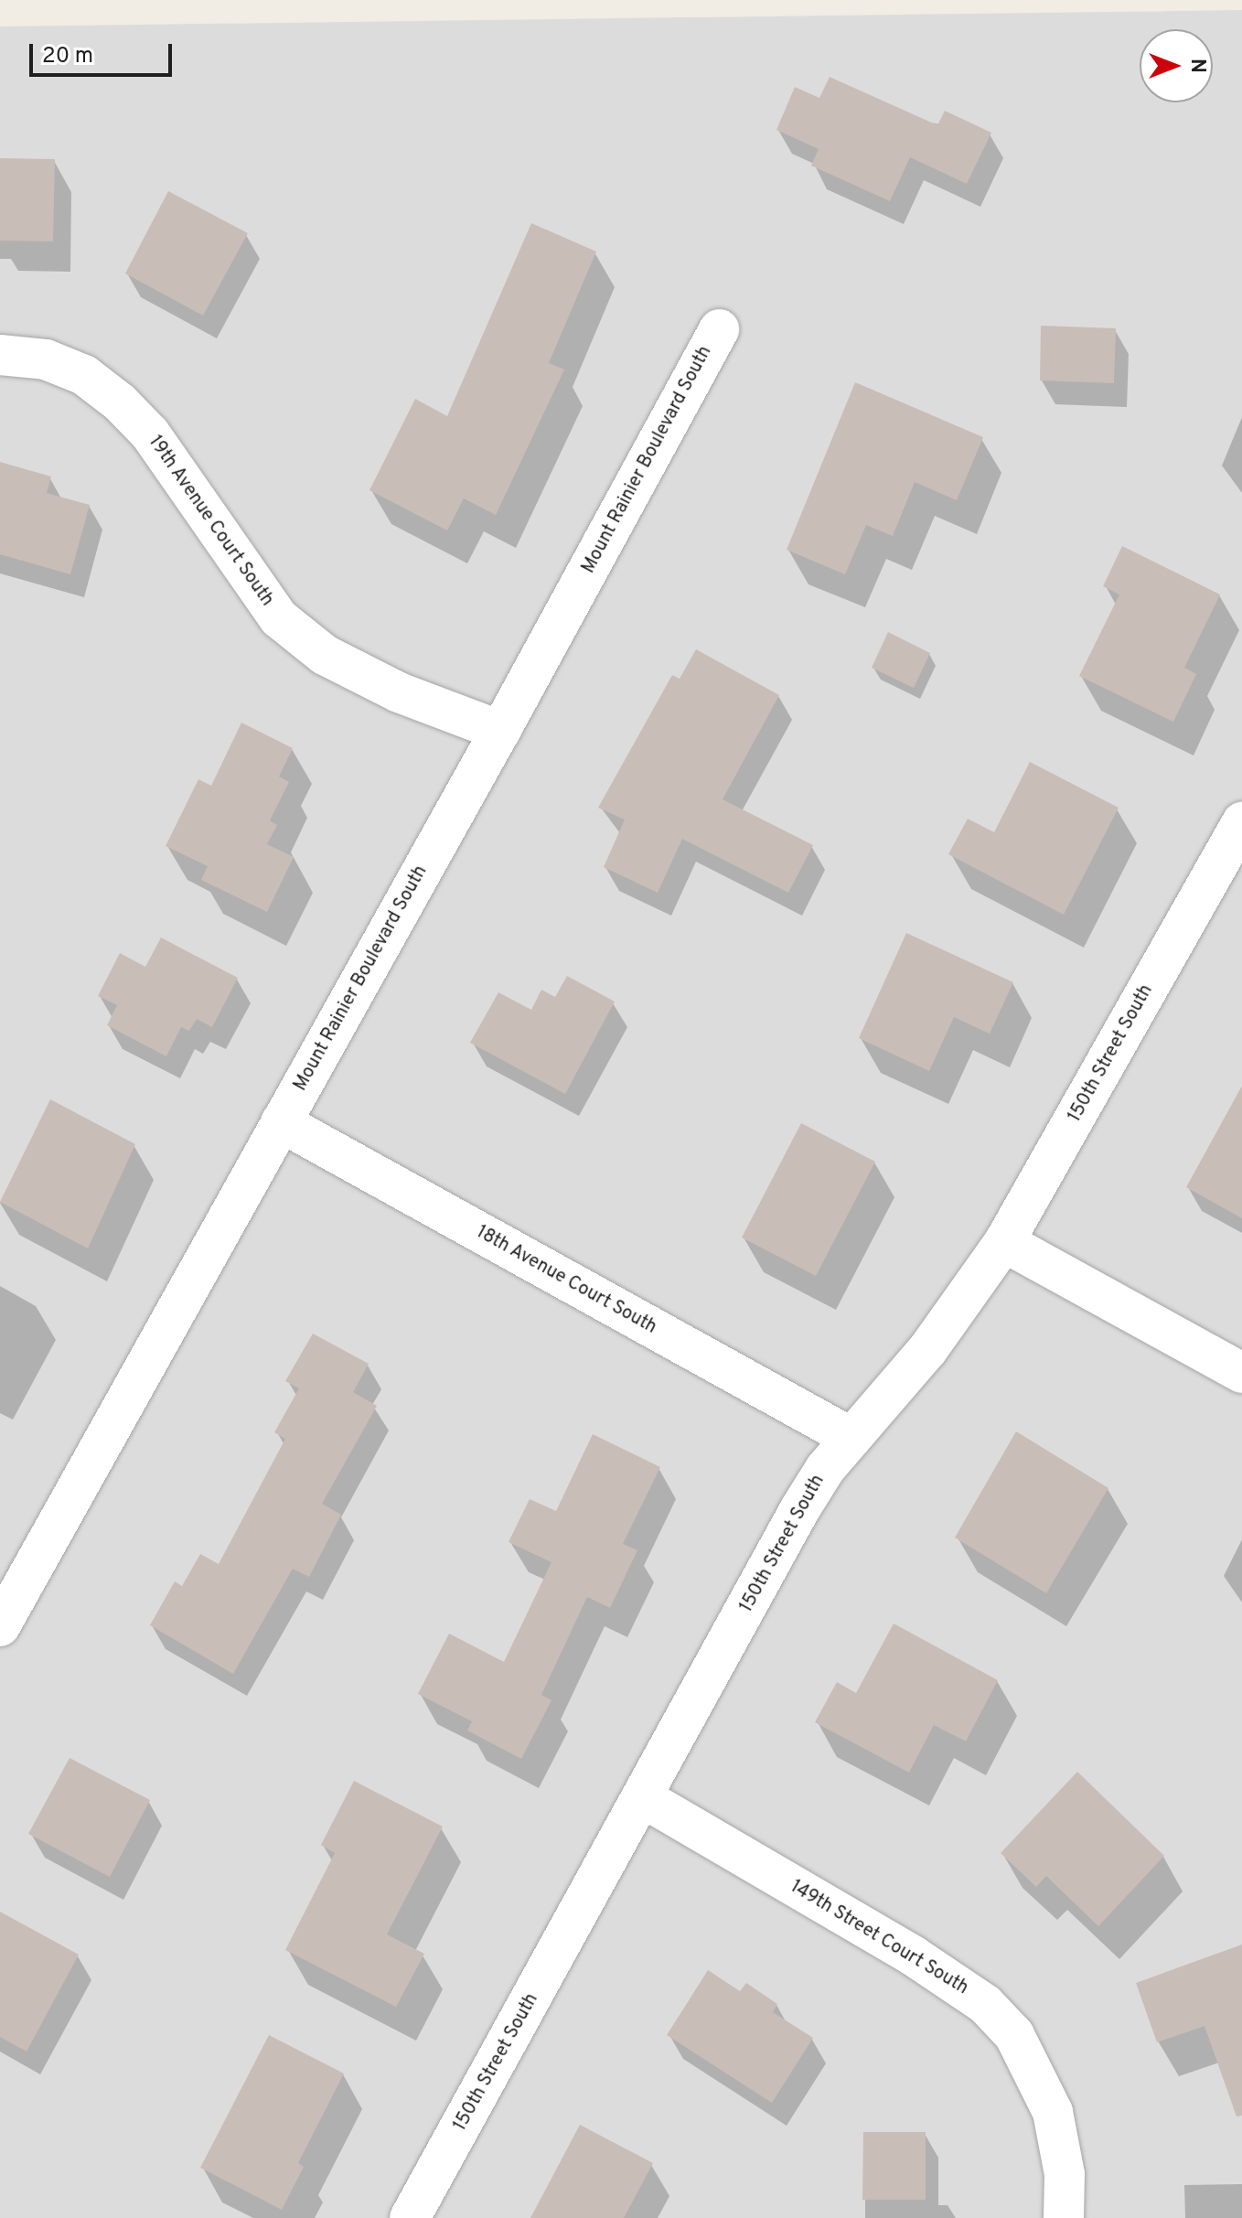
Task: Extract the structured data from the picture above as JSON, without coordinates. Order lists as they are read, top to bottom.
{
  "streets": {
    "street": [
      "Mount Rainier Boulevard South",
      "19th Avenue Court South",
      "150th Street South",
      "18th Avenue Court South",
      "149th Street Court South"
    ]
  },
  "crossings": [
    ["Mount Rainier Boulevard South", "19th Avenue Court South"],
    ["Mount Rainier Boulevard South", "18th Avenue Court South"],
    ["150th Street South", "18th Avenue Court South"],
    ["150th Street South", "149th Street Court South"]
  ],
  "scale_bar": "20 m",
  "north": "right"
}
